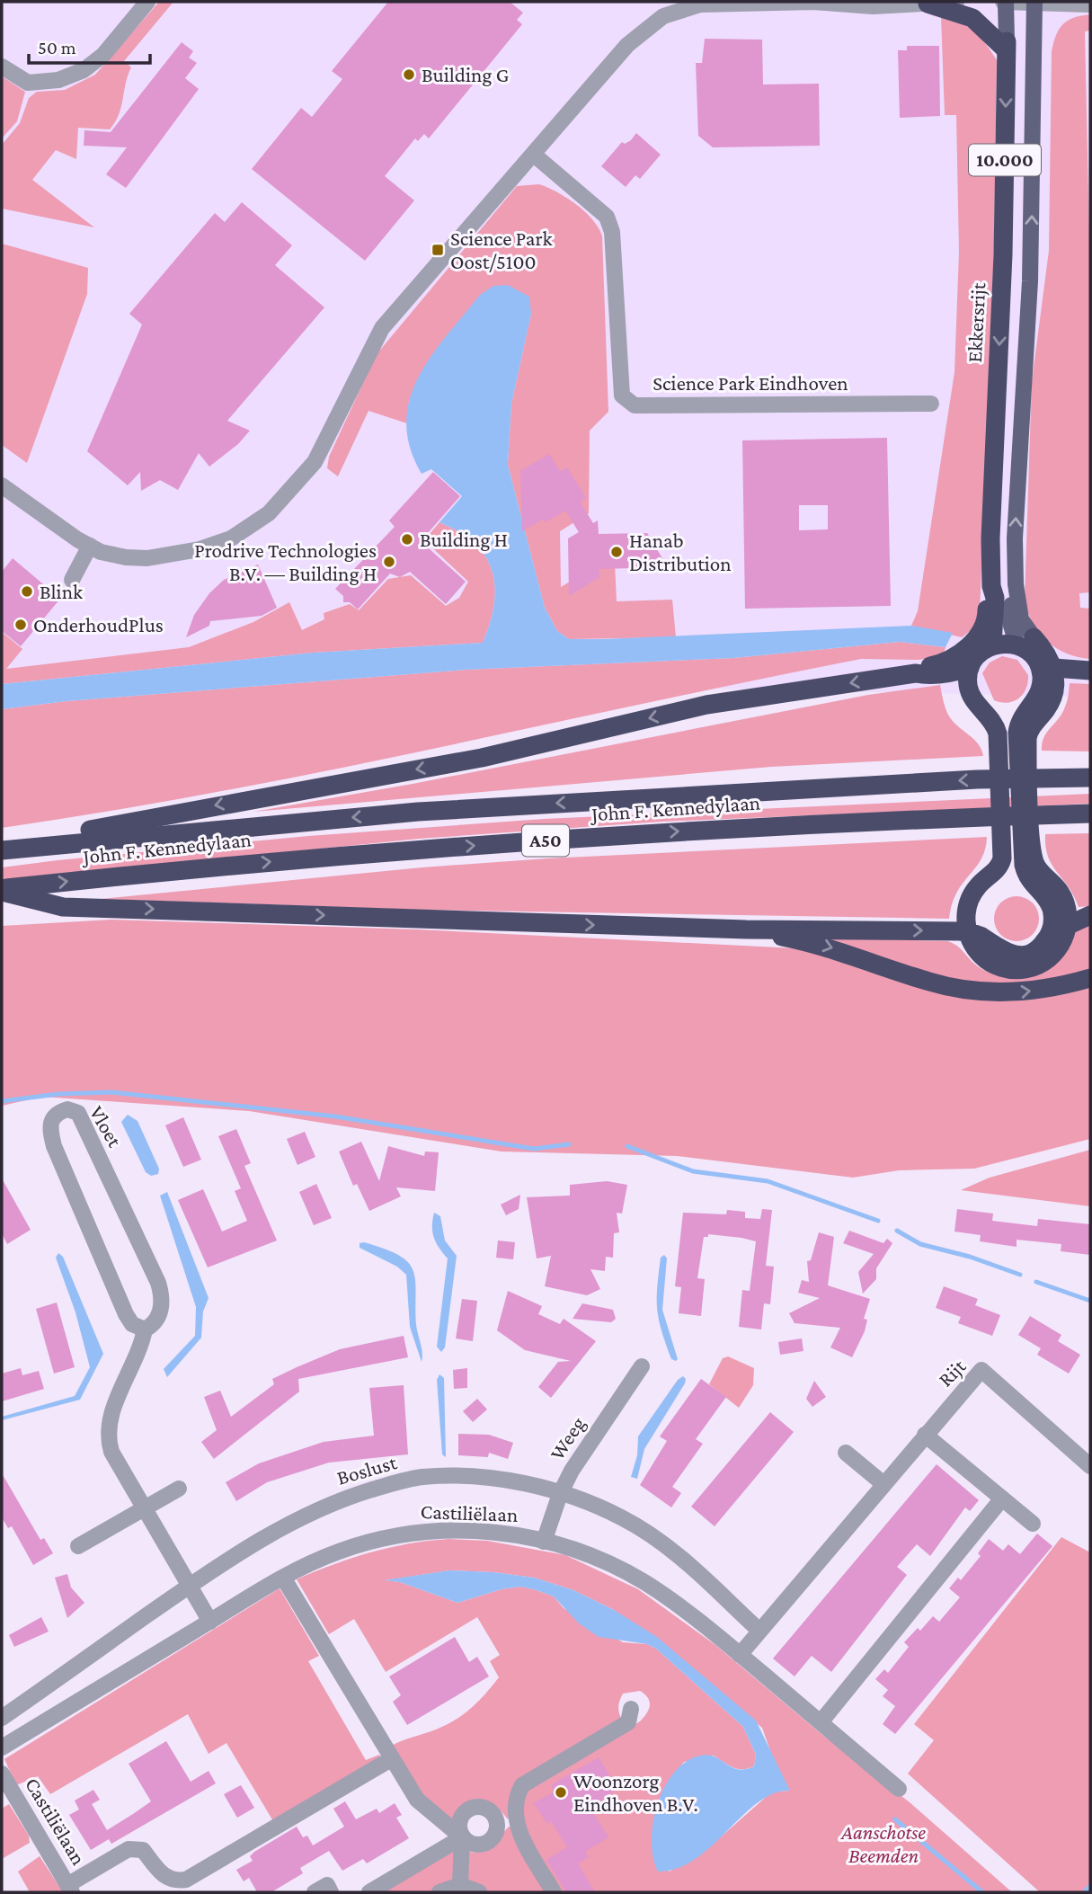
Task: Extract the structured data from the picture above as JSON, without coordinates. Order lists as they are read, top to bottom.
{
  "streets": {
    "highway": [
      "10.000",
      "Ekkersrijt",
      "John F. Kennedylaan",
      "A50"
    ],
    "street": [
      "Science Park Eindhoven",
      "Vloet",
      "Rijt",
      "Weeg",
      "Boslust",
      "Castiliëlaan"
    ]
  },
  "crossings": [
    ["10.000", "Ekkersrijt"],
    ["Ekkersrijt", "A50"],
    ["John F. Kennedylaan", "A50"],
    ["Vloet", "Boslust"],
    ["Vloet", "Castiliëlaan"],
    ["Rijt", "Boslust"],
    ["Rijt", "Castiliëlaan"],
    ["Weeg", "Boslust"],
    ["Weeg", "Castiliëlaan"]
  ],
  "one_way": ["Ekkersrijt"],
  "parks": ["Aanschotse Beemden"],
  "places": {
    "other": [
      "Building G",
      "Building H",
      "Hanab Distribution",
      "Prodrive Technologies B.V. — Building H",
      "Blink",
      "OnderhoudPlus",
      "Woonzorg Eindhoven B.V."
    ],
    "transit": ["Science Park Oost/5100"]
  },
  "scale_bar": "50 m"
}
